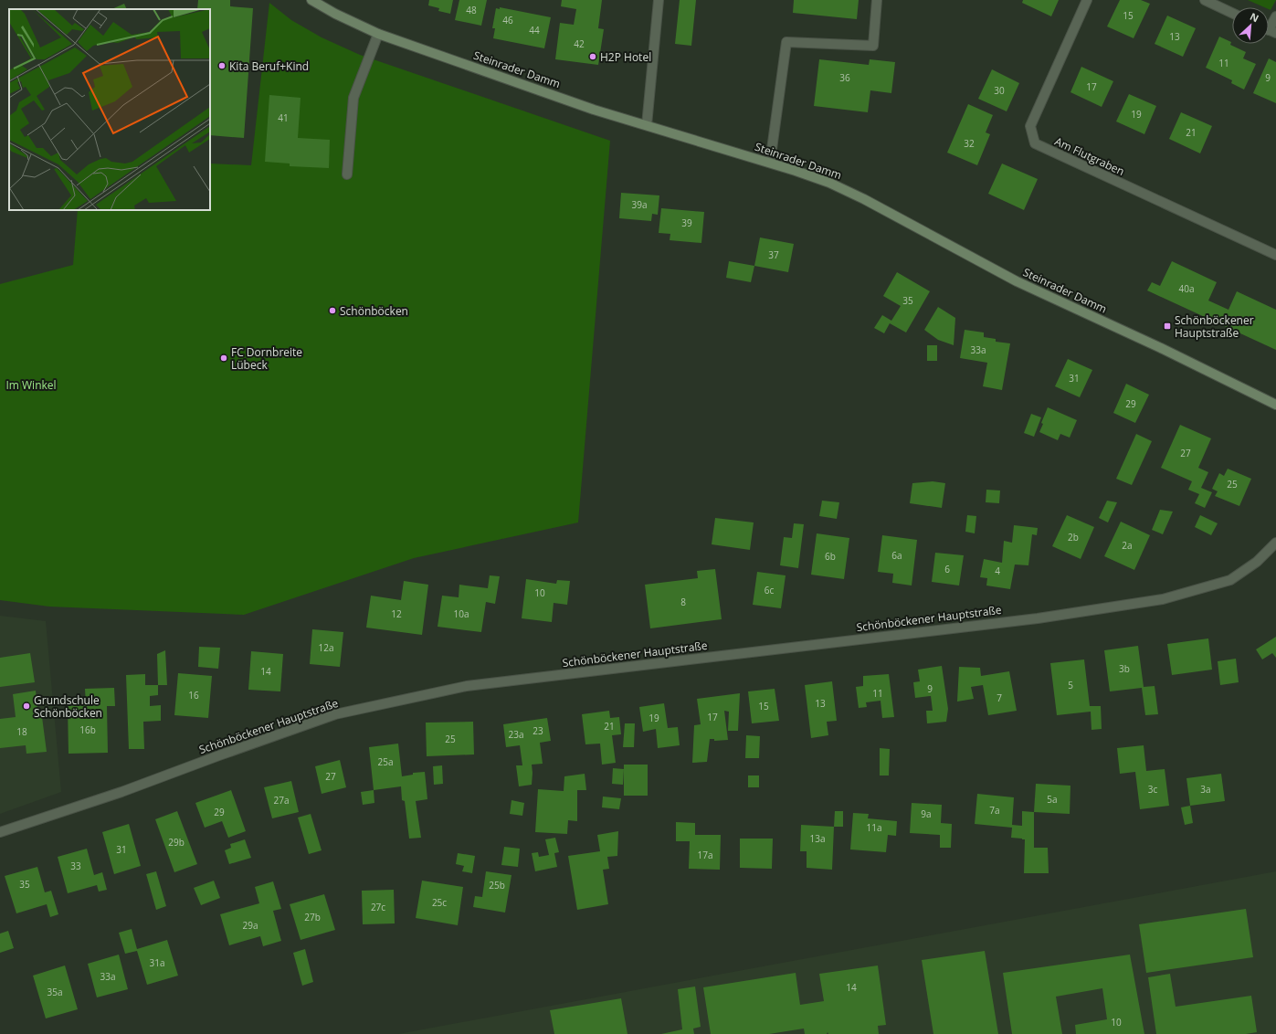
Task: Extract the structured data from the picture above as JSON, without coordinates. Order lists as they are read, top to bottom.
{
  "streets": {
    "main road": ["Steinrader Damm"],
    "street": ["Am Flutgraben", "Schönböckener Hauptstraße"]
  },
  "parks": ["Im Winkel"],
  "places": {
    "other": [
      "H2P Hotel",
      "Kita Beruf+Kind",
      "Schönböcken",
      "FC Dornbreite Lübeck",
      "Grundschule Schönböcken"
    ],
    "transit": ["Schönböckener Hauptstraße"]
  },
  "house_numbers": [
    "48",
    "15",
    "46",
    "44",
    "13",
    "42",
    "11",
    "36",
    "9",
    "17",
    "30",
    "19",
    "41",
    "21",
    "32",
    "39a",
    "39",
    "37",
    "40a",
    "35",
    "33a",
    "31",
    "29",
    "27",
    "25",
    "2b",
    "2a",
    "6a",
    "6b",
    "6",
    "4",
    "6c",
    "10",
    "8",
    "12",
    "10a",
    "12a",
    "3b",
    "14",
    "5",
    "9",
    "11",
    "16",
    "7",
    "13",
    "15",
    "17",
    "19",
    "21",
    "16b",
    "23",
    "18",
    "23a",
    "25",
    "25a",
    "27",
    "3c",
    "3a",
    "5a",
    "27a",
    "7a",
    "29",
    "9a",
    "11a",
    "13a",
    "29b",
    "31",
    "17a",
    "33",
    "35",
    "25b",
    "25c",
    "27c",
    "27b",
    "29a",
    "31a",
    "33a",
    "14",
    "35a",
    "10"
  ],
  "north": "top right"
}
